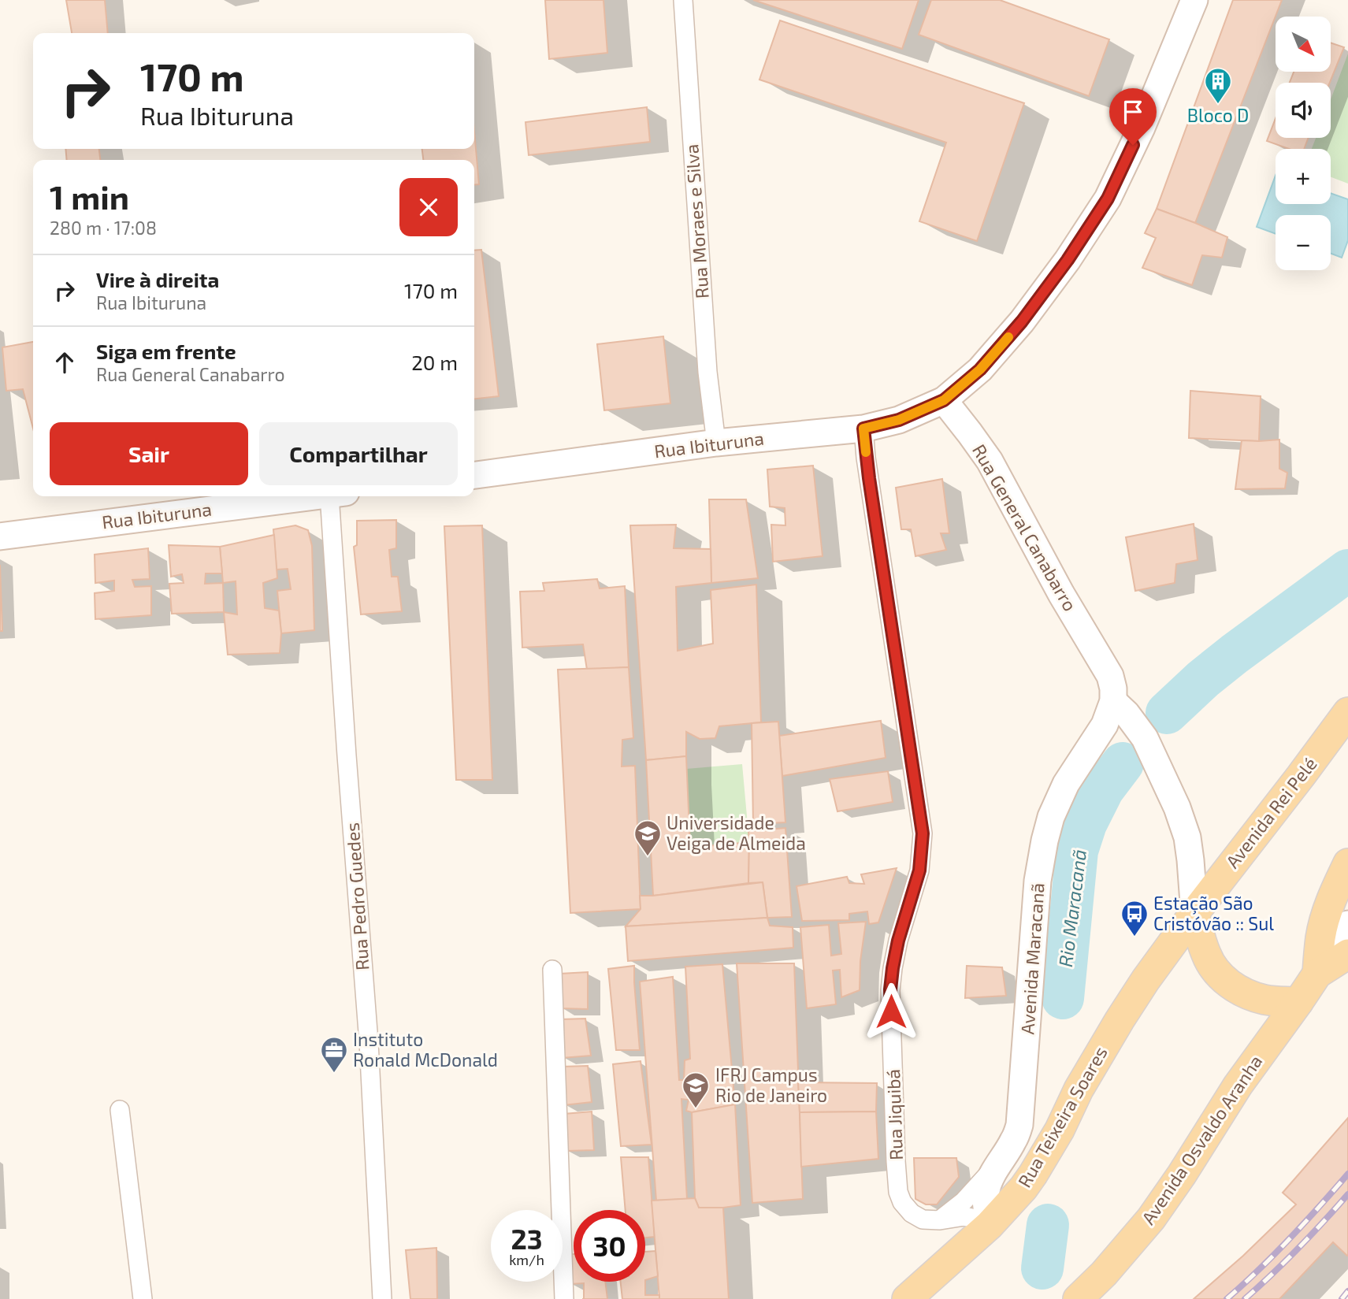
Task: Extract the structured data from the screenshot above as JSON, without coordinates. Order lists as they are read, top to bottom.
{
  "streets": {
    "main road": ["Avenida Rei Pelé", "Rua Teixeira Soares", "Avenida Osvaldo Aranha"],
    "street": [
      "Rua Moraes e Silva",
      "Rua Ibituruna",
      "Rua General Canabarro",
      "Rua Pedro Guedes",
      "Avenida Maracanã",
      "Rua Jiquibá"
    ]
  },
  "crossings": [
    ["Rua Moraes e Silva", "Rua Ibituruna"],
    ["Rua Ibituruna", "Rua General Canabarro"],
    ["Rua Ibituruna", "Rua Jiquibá"],
    ["Rua General Canabarro", "Avenida Maracanã"],
    ["Avenida Rei Pelé", "Rua Teixeira Soares"],
    ["Avenida Maracanã", "Rua Jiquibá"],
    ["Avenida Maracanã", "Rua Teixeira Soares"],
    ["Rua Jiquibá", "Rua Teixeira Soares"]
  ],
  "water": ["Rio Maracanã"],
  "places": {
    "building": ["Bloco D"],
    "school or university": ["Universidade Veiga de Almeida", "IFRJ Campus Rio de Janeiro"],
    "bus stop": ["Estação São Cristóvão :: Sul"],
    "office": ["Instituto Ronald McDonald"]
  },
  "north": "bottom right",
  "page": {
    "map_buttons": ["+", "−"],
    "turn": ["170 m", "Rua Ibituruna"],
    "heading": ["1 min", "280 m · 17:08"],
    "list": [
      {
        "name": "Vire à direita",
        "note": "Rua Ibituruna",
        "value": "170 m"
      },
      {
        "name": "Siga em frente",
        "note": "Rua General Canabarro",
        "value": "20 m"
      }
    ],
    "buttons": ["Sair", "Compartilhar"],
    "speed": "23 km/h",
    "limit": "30"
  }
}
